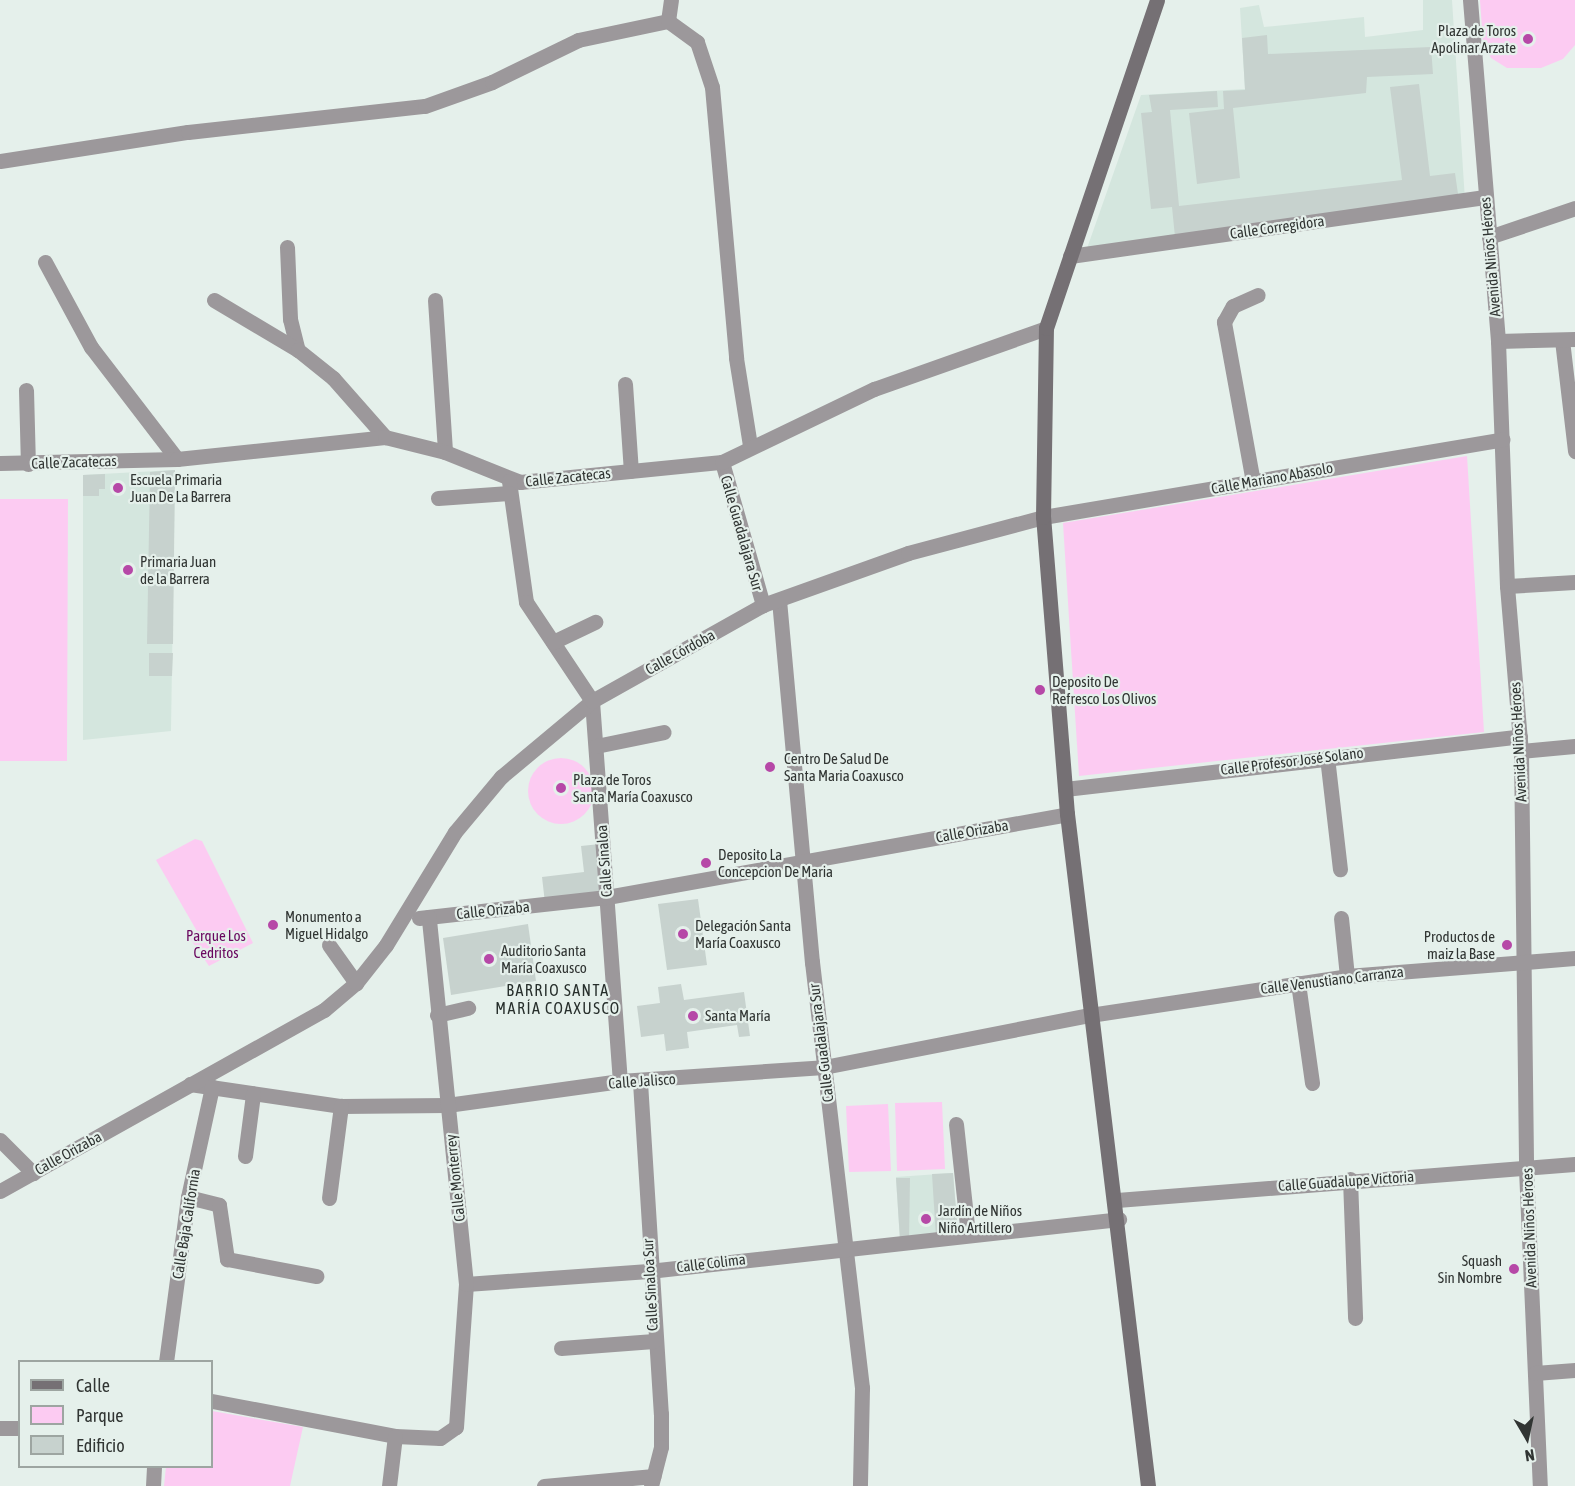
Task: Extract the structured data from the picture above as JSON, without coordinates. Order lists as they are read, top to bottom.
{
  "streets": {
    "street": [
      "Calle Corregidora",
      "Avenida Niños Héroes",
      "Calle Zacatecas",
      "Calle Mariano Abasolo",
      "Calle Guadalajara Sur",
      "Calle Córdoba",
      "Calle Profesor José Solano",
      "Calle Orizaba",
      "Calle Sinaloa",
      "Calle Venustiano Carranza",
      "Calle Jalisco",
      "Calle Monterrey",
      "Calle Guadalupe Victoria",
      "Calle Baja California",
      "Calle Colima",
      "Calle Sinaloa Sur"
    ]
  },
  "crossings": [
    ["Calle Corregidora", "Avenida Niños Héroes"],
    ["Avenida Niños Héroes", "Calle Mariano Abasolo"],
    ["Avenida Niños Héroes", "Calle Profesor José Solano"],
    ["Avenida Niños Héroes", "Calle Venustiano Carranza"],
    ["Avenida Niños Héroes", "Calle Guadalupe Victoria"],
    ["Calle Zacatecas", "Calle Guadalajara Sur"],
    ["Calle Zacatecas", "Calle Sinaloa"],
    ["Calle Mariano Abasolo", "Calle Córdoba"],
    ["Calle Guadalajara Sur", "Calle Córdoba"],
    ["Calle Guadalajara Sur", "Calle Orizaba"],
    ["Calle Guadalajara Sur", "Calle Jalisco"],
    ["Calle Guadalajara Sur", "Calle Colima"],
    ["Calle Córdoba", "Calle Orizaba"],
    ["Calle Córdoba", "Calle Sinaloa"],
    ["Calle Orizaba", "Calle Sinaloa"],
    ["Calle Orizaba", "Calle Jalisco"],
    ["Calle Orizaba", "Calle Monterrey"],
    ["Calle Sinaloa", "Calle Jalisco"],
    ["Calle Venustiano Carranza", "Calle Jalisco"],
    ["Calle Jalisco", "Calle Monterrey"],
    ["Calle Jalisco", "Calle Baja California"],
    ["Calle Jalisco", "Calle Sinaloa Sur"],
    ["Calle Monterrey", "Calle Colima"],
    ["Calle Colima", "Calle Sinaloa Sur"]
  ],
  "districts": ["BARRIO SANTA MARÍA COAXUSCO"],
  "parks": ["Parque Los Cedritos"],
  "places": [
    "Plaza de Toros Apolinar Arzate",
    "Escuela Primaria Juan De La Barrera",
    "Primaria Juan de la Barrera",
    "Deposito De Refresco Los Olivos",
    "Centro De Salud De Santa Maria Coaxusco",
    "Plaza de Toros Santa María Coaxusco",
    "Deposito La Concepcion De Maria",
    "Monumento a Miguel Hidalgo",
    "Delegación Santa María Coaxusco",
    "Productos de maiz la Base",
    "Auditorio Santa María Coaxusco",
    "Santa María",
    "Jardín de Niños Niño Artillero",
    "Squash Sin Nombre"
  ],
  "legend": ["Calle", "Parque", "Edificio"],
  "north": "bottom"
}
